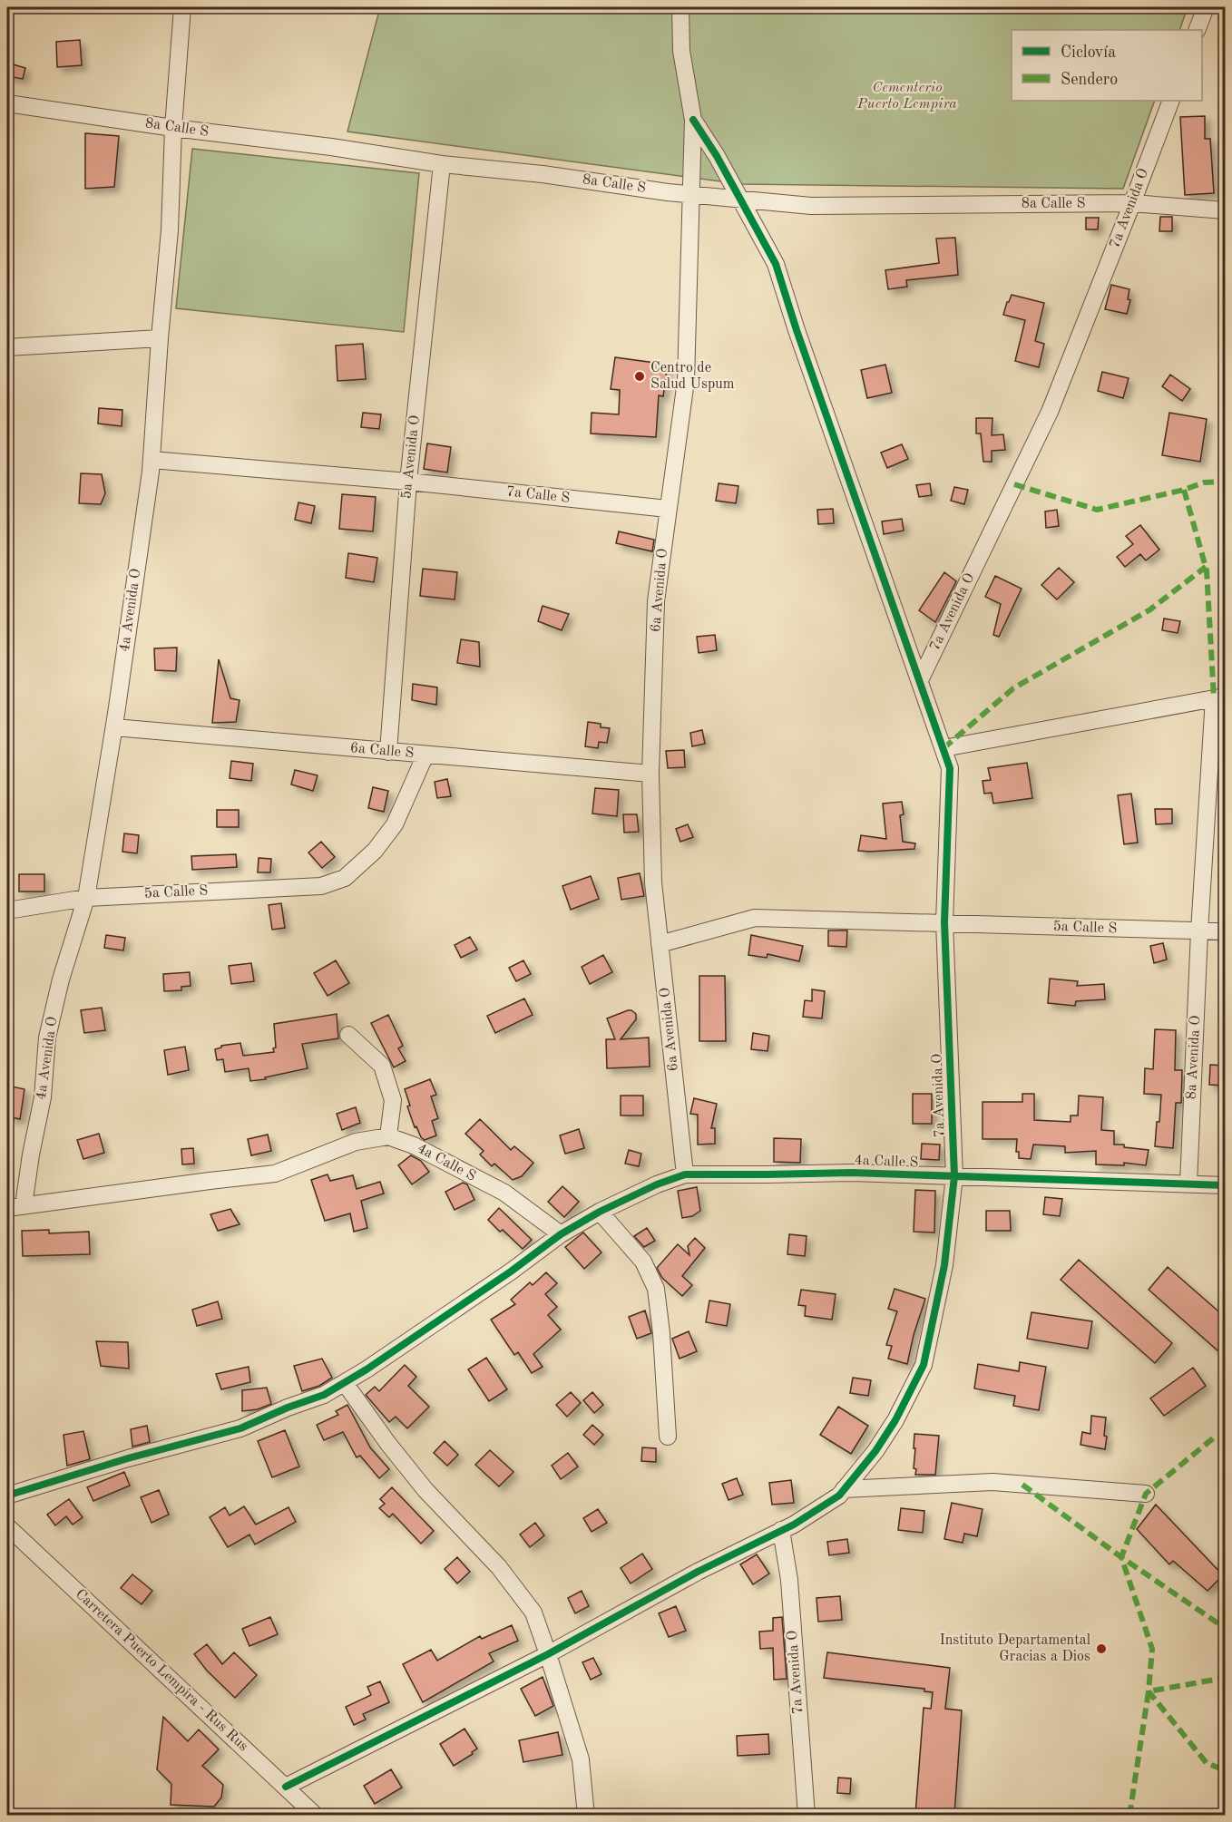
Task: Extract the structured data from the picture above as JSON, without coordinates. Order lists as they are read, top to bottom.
{
  "streets": {
    "street": [
      "8a Calle S",
      "7a Avenida O",
      "5a Avenida O",
      "7a Calle S",
      "6a Avenida O",
      "4a Avenida O",
      "6a Calle S",
      "5a Calle S",
      "8a Avenida O",
      "4a Calle S",
      "Carretera Puerto Lempira - Rus Rus"
    ]
  },
  "crossings": [
    ["8a Calle S", "7a Avenida O"],
    ["8a Calle S", "5a Avenida O"],
    ["8a Calle S", "6a Avenida O"],
    ["8a Calle S", "4a Avenida O"],
    ["7a Avenida O", "5a Calle S"],
    ["7a Avenida O", "4a Calle S"],
    ["7a Avenida O", "Carretera Puerto Lempira - Rus Rus"],
    ["5a Avenida O", "7a Calle S"],
    ["5a Avenida O", "6a Calle S"],
    ["7a Calle S", "6a Avenida O"],
    ["7a Calle S", "4a Avenida O"],
    ["6a Avenida O", "6a Calle S"],
    ["6a Avenida O", "5a Calle S"],
    ["6a Avenida O", "4a Calle S"],
    ["4a Avenida O", "6a Calle S"],
    ["4a Avenida O", "5a Calle S"],
    ["4a Avenida O", "4a Calle S"],
    ["6a Calle S", "5a Calle S"],
    ["5a Calle S", "8a Avenida O"],
    ["8a Avenida O", "4a Calle S"]
  ],
  "parks": ["Cementerio Puerto Lempira"],
  "places": ["Centro de Salud Uspum", "Instituto Departamental Gracias a Dios"],
  "legend": ["Ciclovía", "Sendero"]
}
